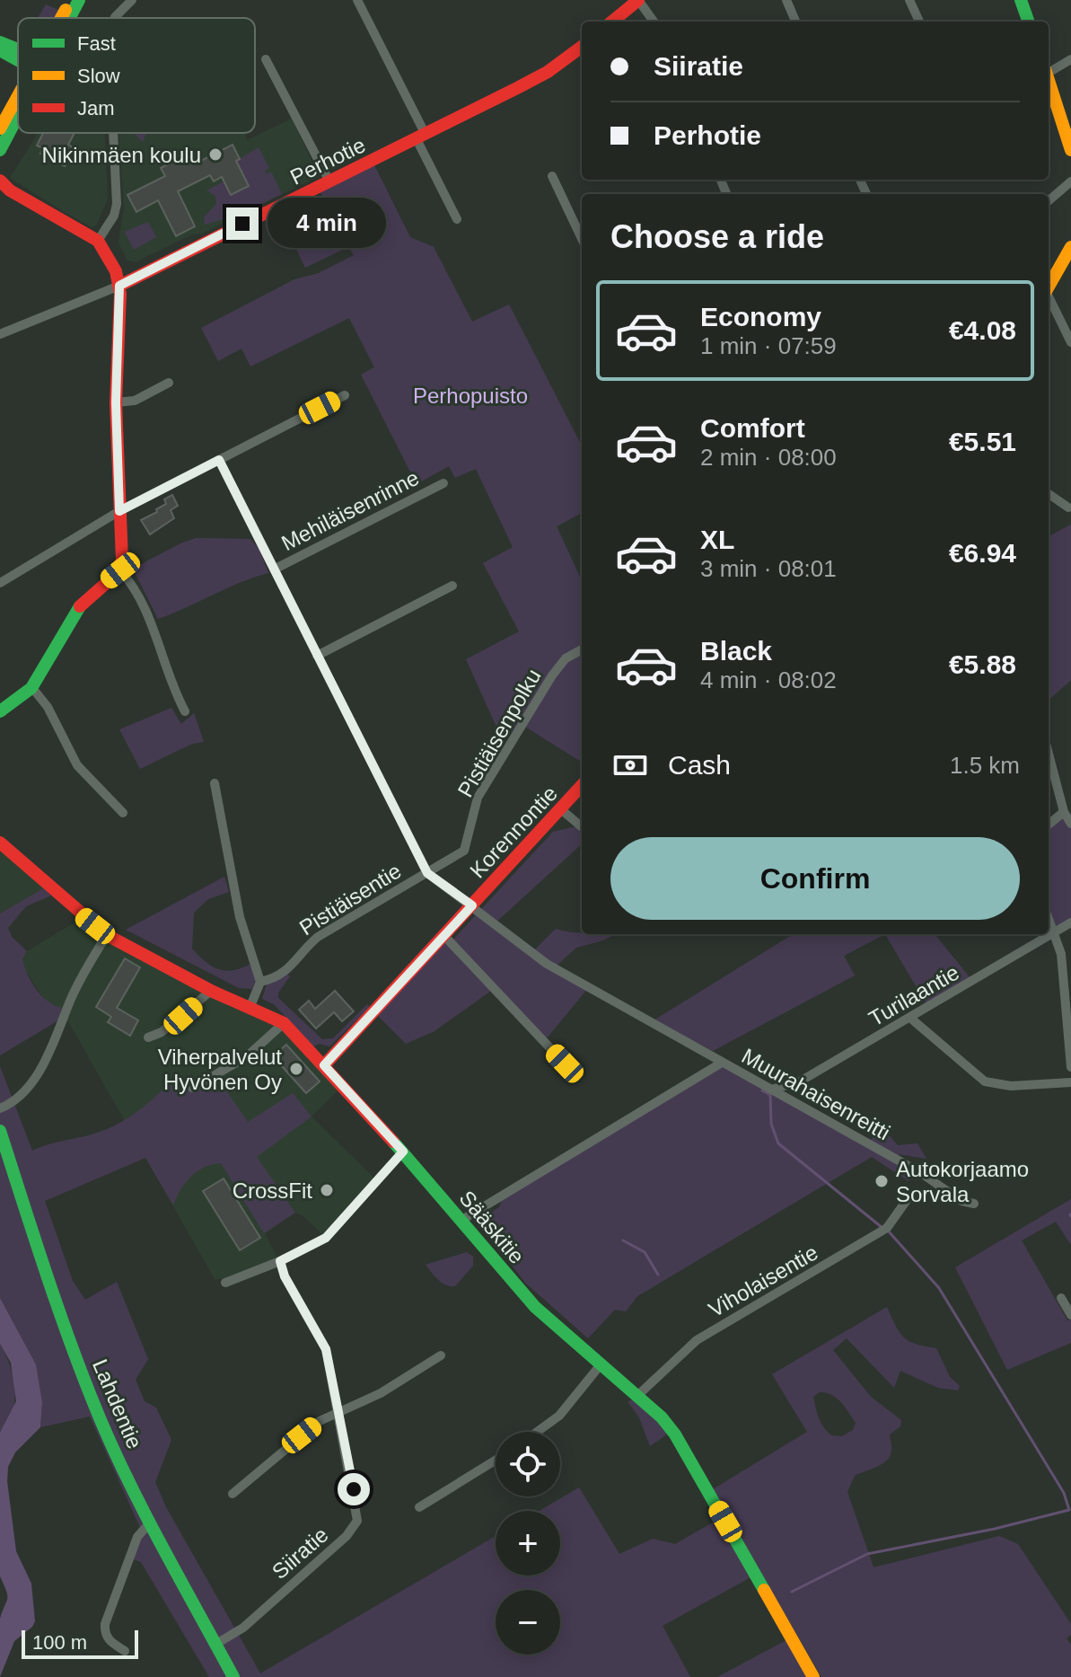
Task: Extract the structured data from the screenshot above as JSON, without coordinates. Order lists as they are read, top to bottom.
{
  "streets": {
    "street": [
      "Perhotie",
      "Mehiläisenrinne",
      "Pistiäisenpolku",
      "Korennontie",
      "Pistiäisentie",
      "Turilaantie",
      "Muurahaisenreitti",
      "Sääskitie",
      "Viholaisentie",
      "Lahdentie",
      "Siiratie"
    ]
  },
  "crossings": [
    ["Pistiäisenpolku", "Pistiäisentie"],
    ["Korennontie", "Sääskitie"],
    ["Turilaantie", "Muurahaisenreitti"],
    ["Muurahaisenreitti", "Sääskitie"],
    ["Sääskitie", "Viholaisentie"],
    ["Lahdentie", "Siiratie"]
  ],
  "parks": ["Perhopuisto"],
  "places": [
    "Nikinmäen koulu",
    "Viherpalvelut Hyvönen Oy",
    "Autokorjaamo Sorvala",
    "CrossFit"
  ],
  "legend": ["Fast", "Slow", "Jam"],
  "scale_bar": "100 m",
  "page": {
    "banner": ["Siiratie", "Perhotie"],
    "heading": "Choose a ride",
    "bubble": "4 min",
    "list": [
      {
        "name": "Economy",
        "note": "1 min · 07:59",
        "value": "€4.08"
      },
      {
        "name": "Comfort",
        "note": "2 min · 08:00",
        "value": "€5.51"
      },
      {
        "name": "XL",
        "note": "3 min · 08:01",
        "value": "€6.94"
      },
      {
        "name": "Black",
        "note": "4 min · 08:02",
        "value": "€5.88"
      }
    ],
    "pay": ["Cash", "1.5 km"],
    "buttons": "Confirm",
    "map_buttons": ["+", "−"],
    "scale": "100 m"
  }
}
